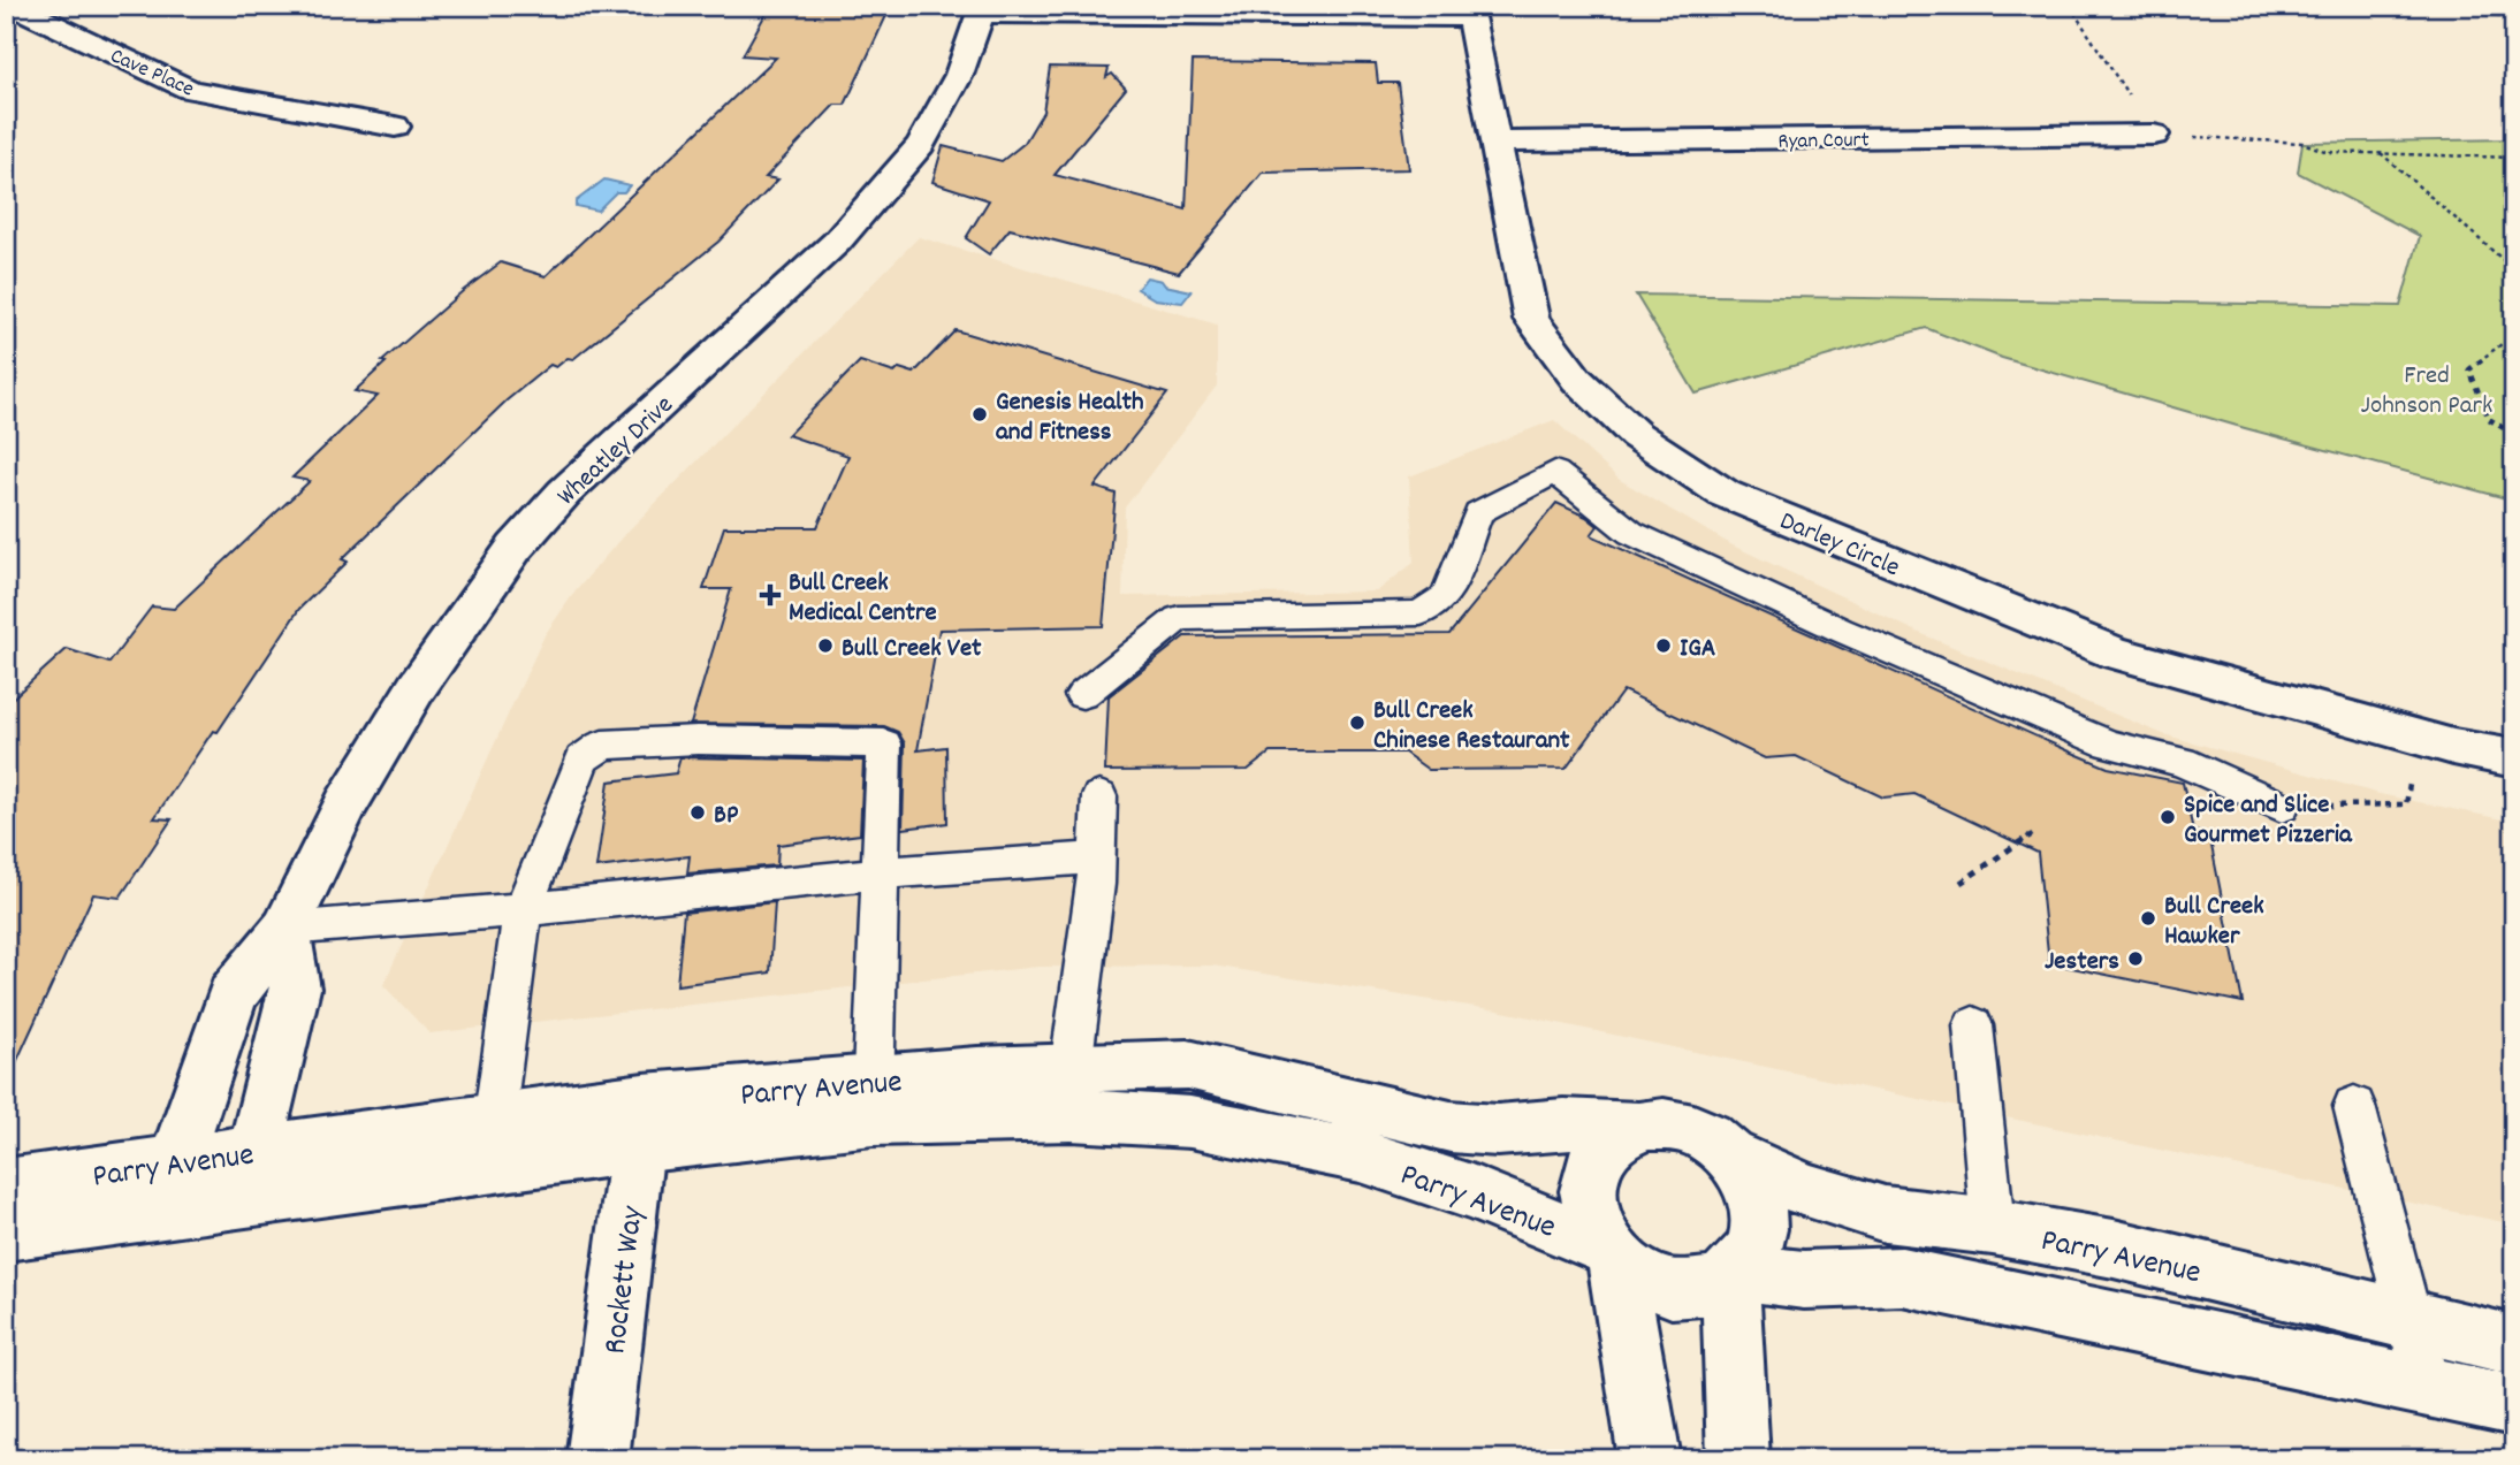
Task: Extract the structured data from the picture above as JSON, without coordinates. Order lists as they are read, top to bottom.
{
  "streets": {
    "street": [
      "Cave Place",
      "Ryan Court",
      "Wheatley Drive",
      "Darley Circle",
      "Parry Avenue",
      "Rockett Way"
    ]
  },
  "crossings": [
    ["Ryan Court", "Darley Circle"],
    ["Wheatley Drive", "Parry Avenue"],
    ["Parry Avenue", "Rockett Way"]
  ],
  "parks": ["Fred Johnson Park"],
  "places": {
    "other": [
      "Genesis Health and Fitness",
      "Bull Creek Vet",
      "IGA",
      "Bull Creek Chinese Restaurant",
      "BP",
      "Spice and Slice Gourmet Pizzeria",
      "Bull Creek Hawker",
      "Jesters"
    ],
    "health": ["Bull Creek Medical Centre"]
  }
}
